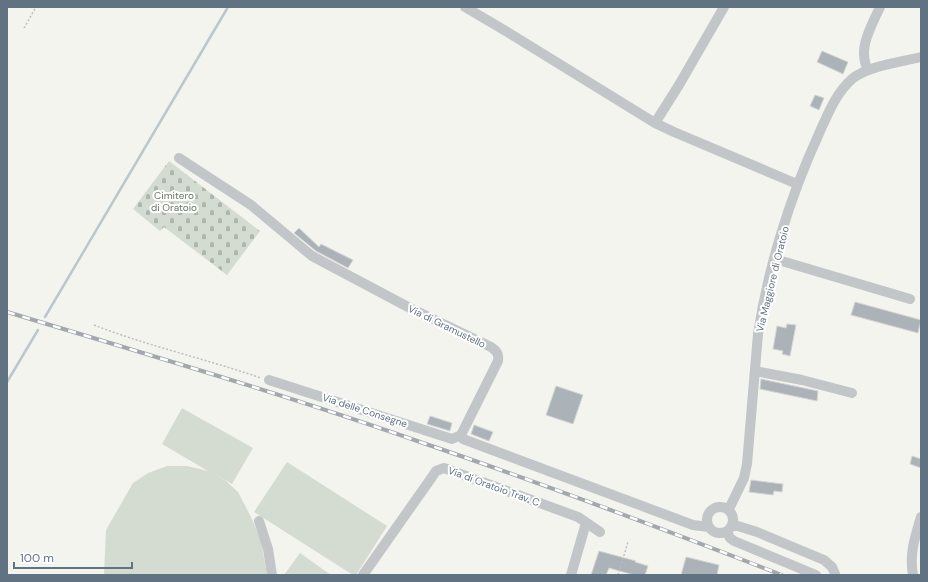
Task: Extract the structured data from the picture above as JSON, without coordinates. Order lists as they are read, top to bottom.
{
  "streets": {
    "street": [
      "Via Maggiore di Oratoio",
      "Via di Gramustello",
      "Via delle Consegne",
      "Via di Oratoio Trav. C"
    ]
  },
  "crossings": [
    ["Via di Gramustello", "Via delle Consegne"]
  ],
  "parks": ["Cimitero di Oratoio"],
  "scale_bar": "100 m"
}
